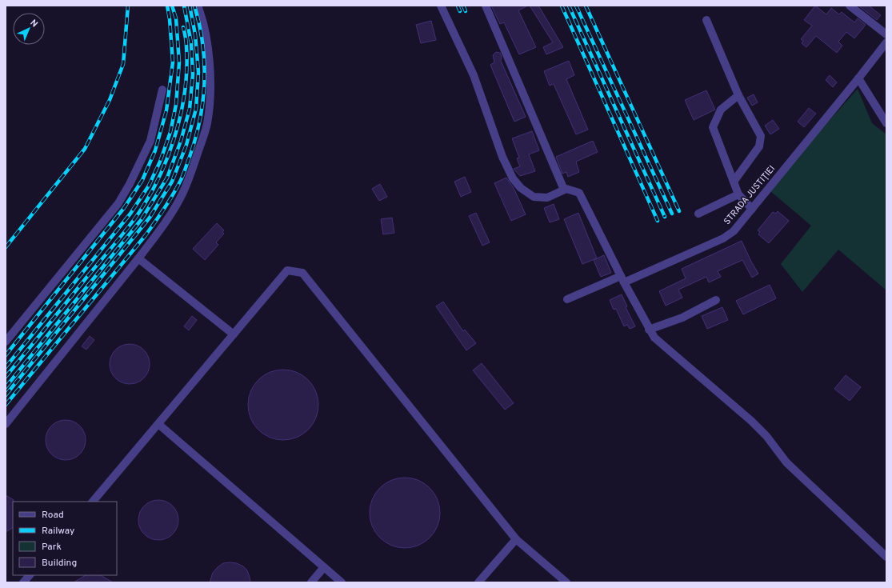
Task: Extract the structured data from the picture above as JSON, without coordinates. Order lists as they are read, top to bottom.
{
  "streets": {
    "street": ["STRADA JUSTIȚIEI"]
  },
  "legend": [
    "Road",
    "Railway",
    "Park",
    "Building"
  ],
  "north": "top right"
}
